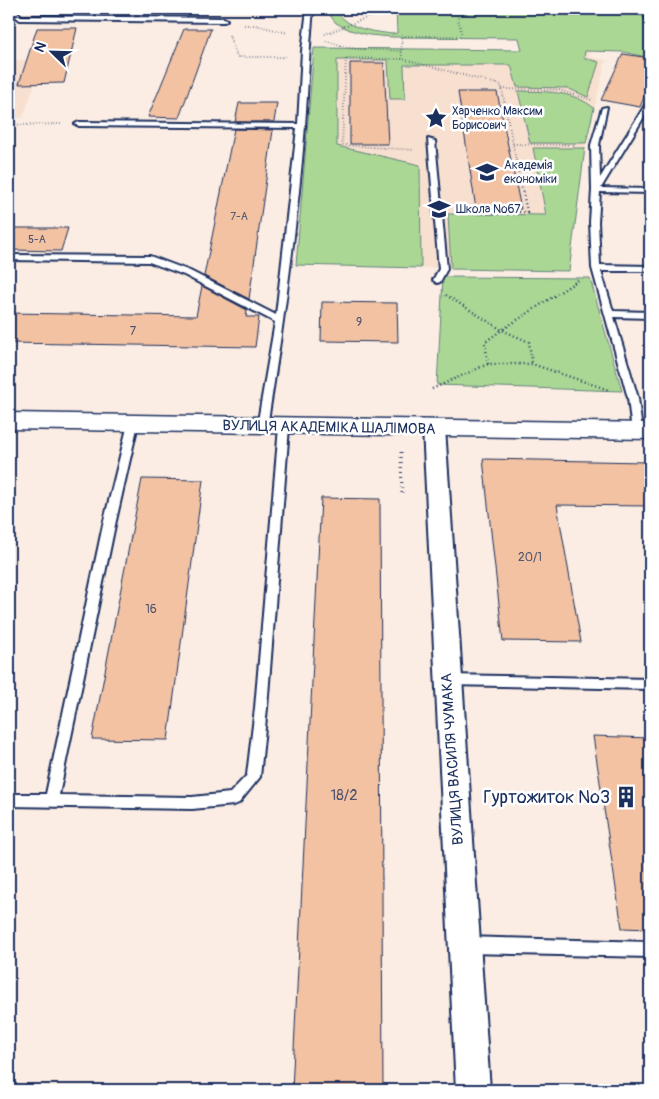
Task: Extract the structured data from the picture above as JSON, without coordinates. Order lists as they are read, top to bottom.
{
  "streets": {
    "street": ["ВУЛИЦЯ АКАДЕМІКА ШАЛІМОВА", "ВУЛИЦЯ ВАСИЛЯ ЧУМАКА"]
  },
  "crossings": [
    ["ВУЛИЦЯ АКАДЕМІКА ШАЛІМОВА", "ВУЛИЦЯ ВАСИЛЯ ЧУМАКА"]
  ],
  "places": {
    "place": ["Харченко Максим Борисович"],
    "school or university": ["Академія економіки", "Школа №67"],
    "building": ["Гуртожиток №3"]
  },
  "house_numbers": [
    "7-А",
    "5-А",
    "9",
    "7",
    "20/1",
    "16",
    "18/2"
  ],
  "north": "top left"
}
